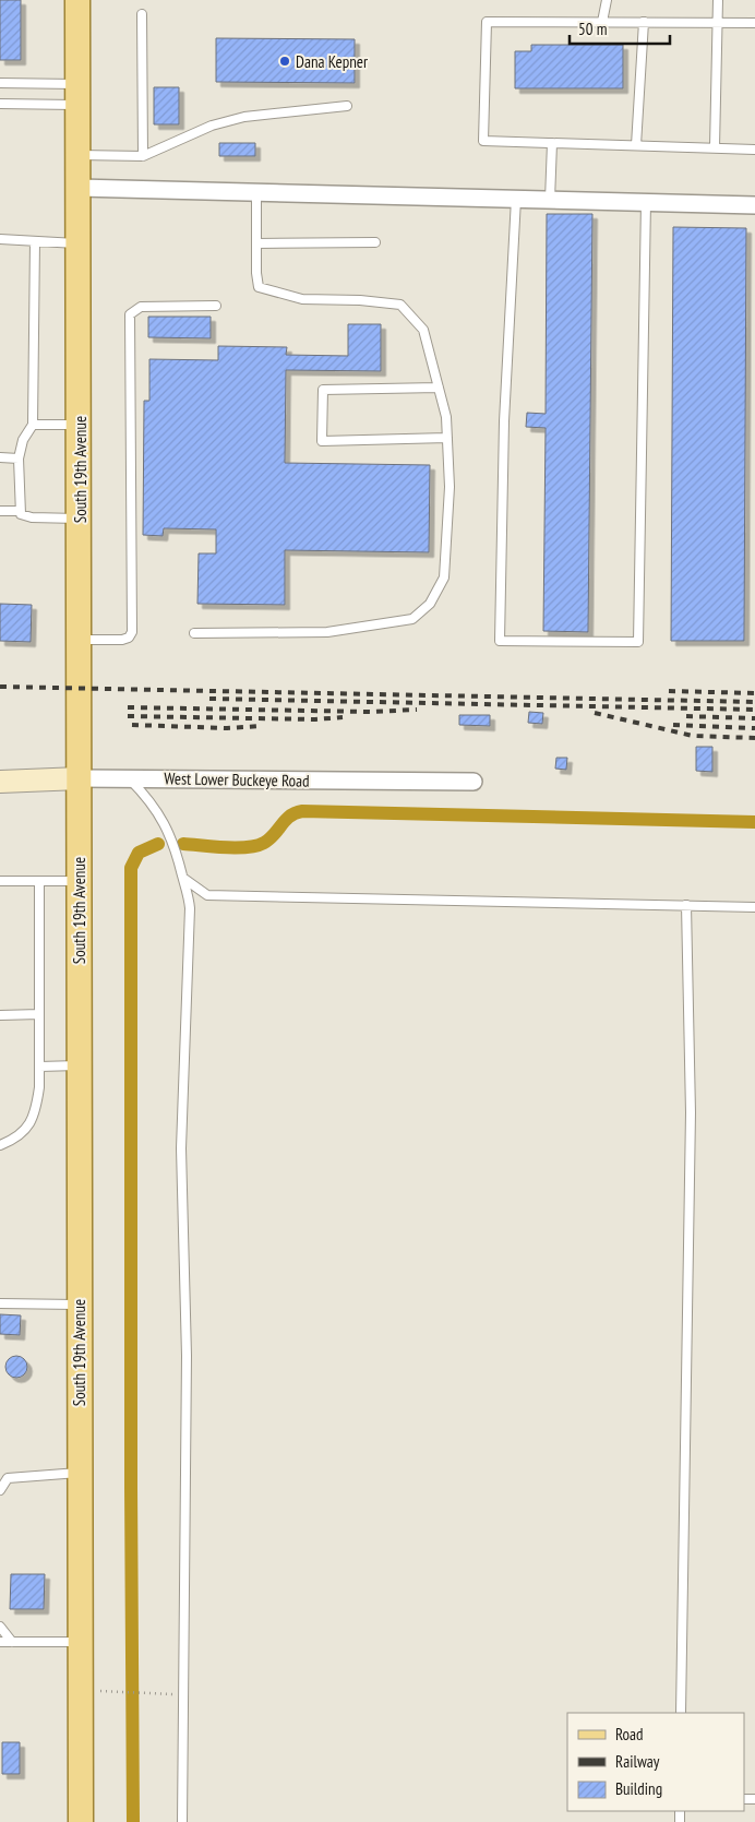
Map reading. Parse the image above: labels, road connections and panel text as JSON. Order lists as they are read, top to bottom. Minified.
{"streets":{"main road":["South 19th Avenue","West Lower Buckeye Road"]},"crossings":[["South 19th Avenue","West Lower Buckeye Road"]],"places":["Dana Kepner"],"legend":["Road","Railway","Building"],"scale_bar":"50 m"}
